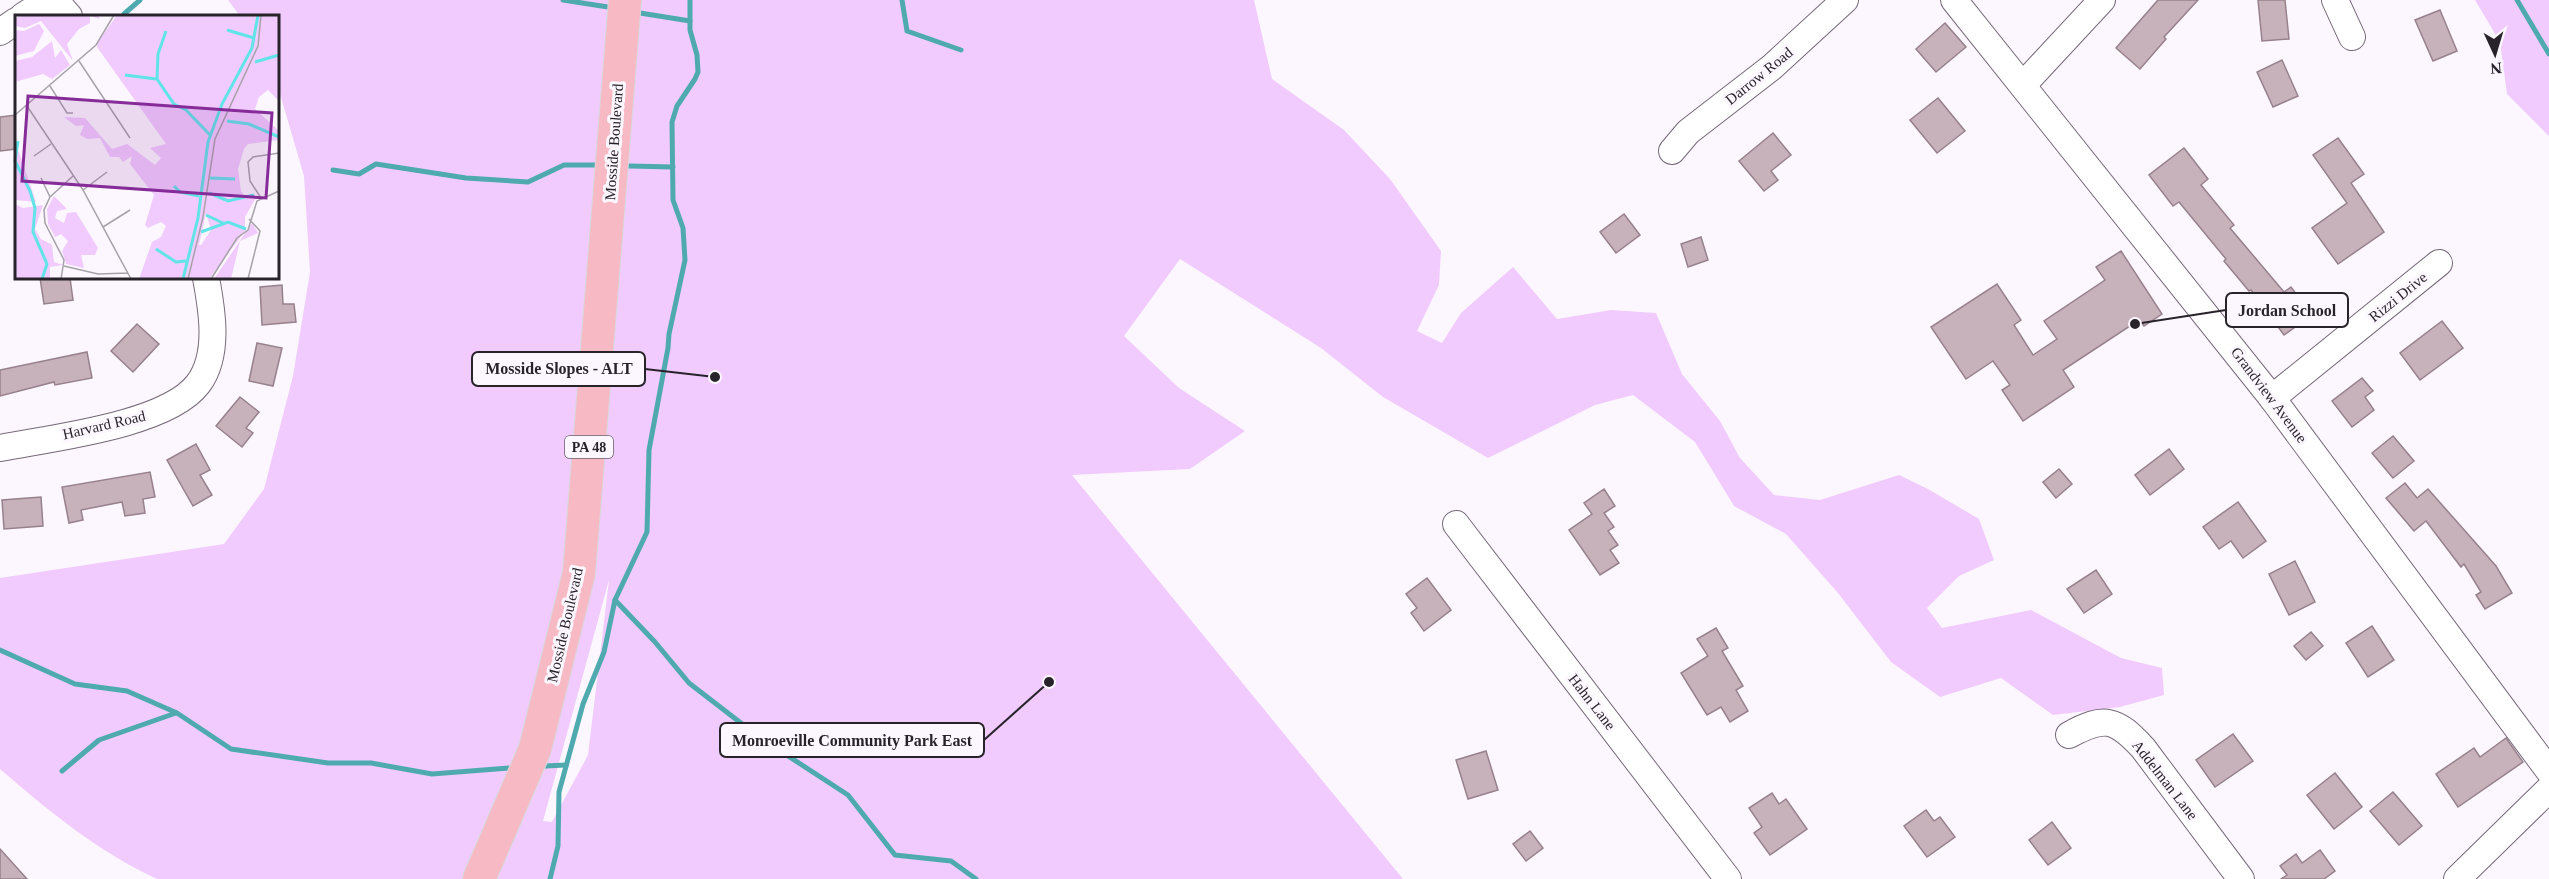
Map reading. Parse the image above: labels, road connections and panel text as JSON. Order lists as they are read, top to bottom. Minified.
{"streets":{"main road":["Mosside Boulevard","PA 48"],"street":["Darrow Road","Rizzi Drive","Grandview Avenue","Harvard Road","Hahn Lane","Addelman Lane"]},"crossings":[["Rizzi Drive","Grandview Avenue"]],"places":["Jordan School","Mosside Slopes - ALT","Monroeville Community Park East"],"north":"bottom"}
